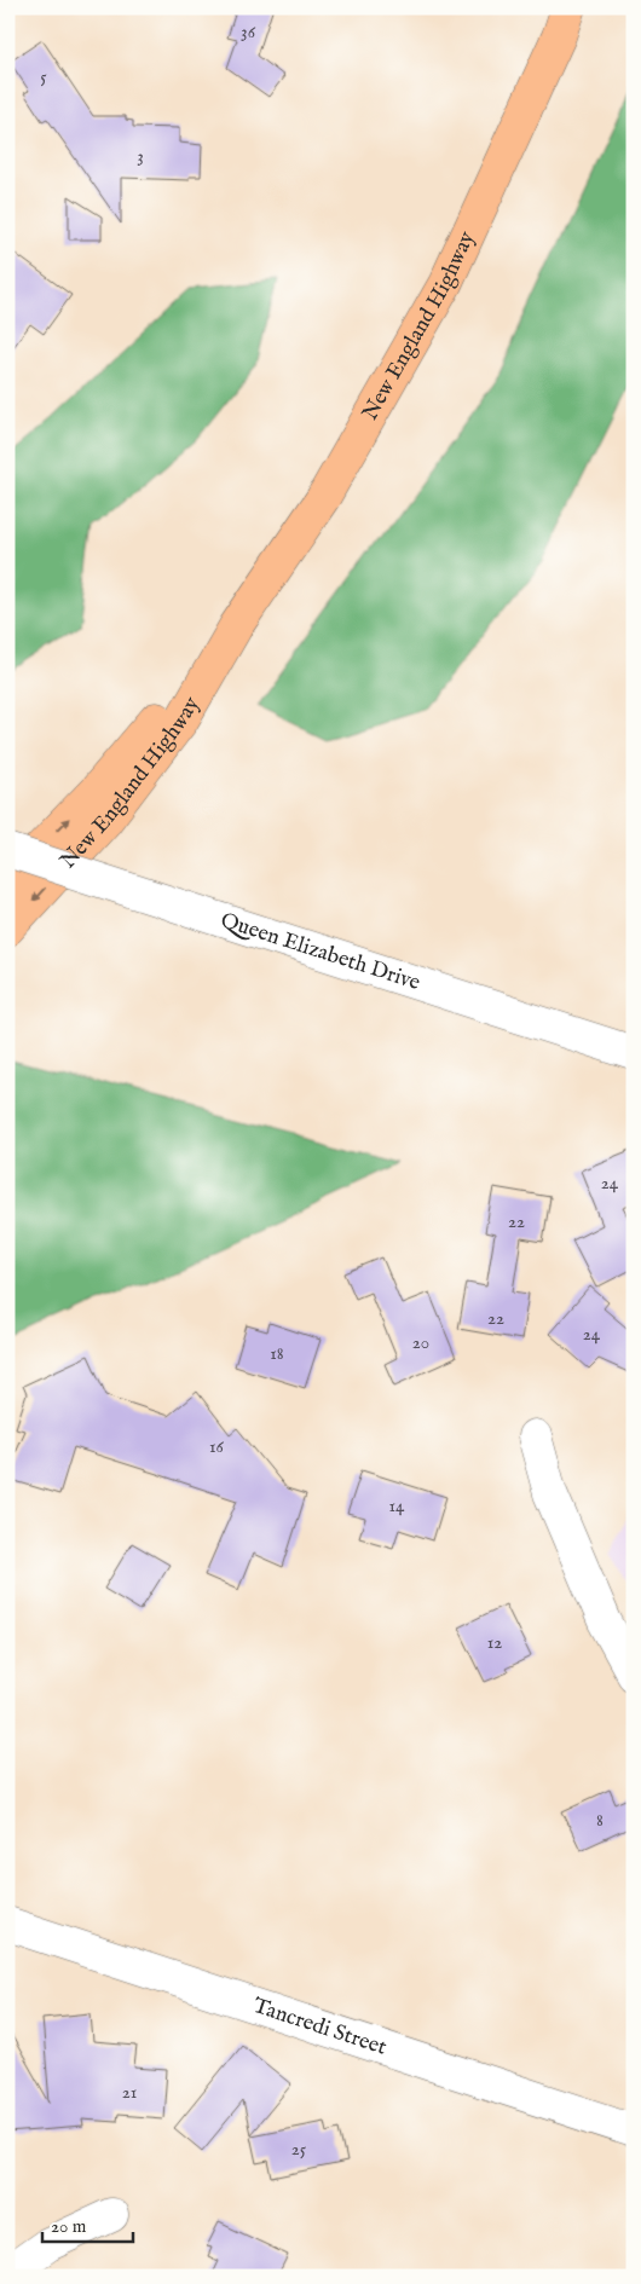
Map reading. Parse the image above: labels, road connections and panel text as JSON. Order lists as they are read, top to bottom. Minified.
{"streets":{"highway":["New England Highway"],"street":["Queen Elizabeth Drive","Tancredi Street"]},"house_numbers":["36","5","3","24","22","22","24","20","18","16","14","12","8","21","25"],"scale_bar":"20 m"}
